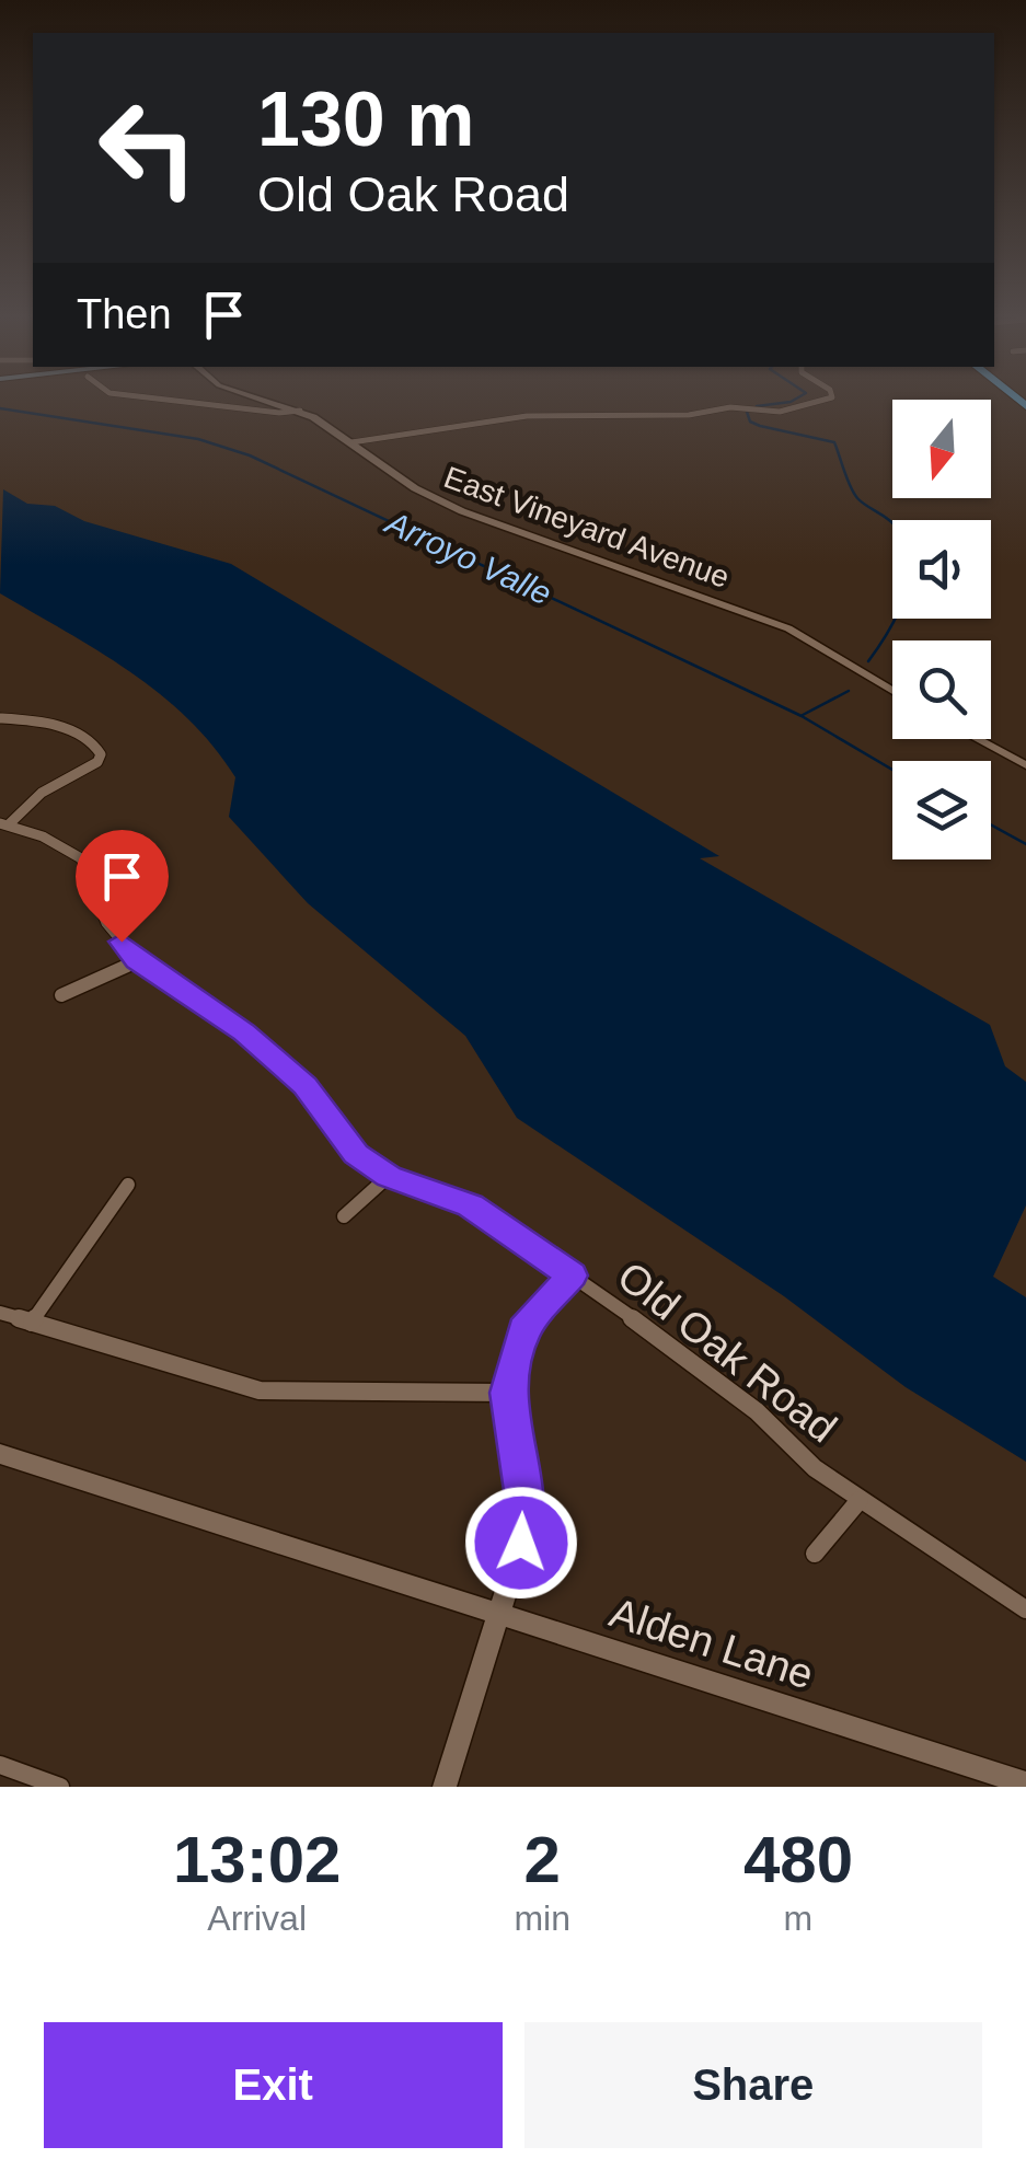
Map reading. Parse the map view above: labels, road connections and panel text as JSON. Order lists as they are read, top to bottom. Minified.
{"streets":{"street":["East Vineyard Avenue","Old Oak Road","Alden Lane"]},"water":["Arroyo Valle"],"north":"bottom","page":{"turn":["130 m","Old Oak Road"],"then":"Then","eta":["13:02","Arrival","2","min","480","m"],"buttons":["Exit","Share"]}}
